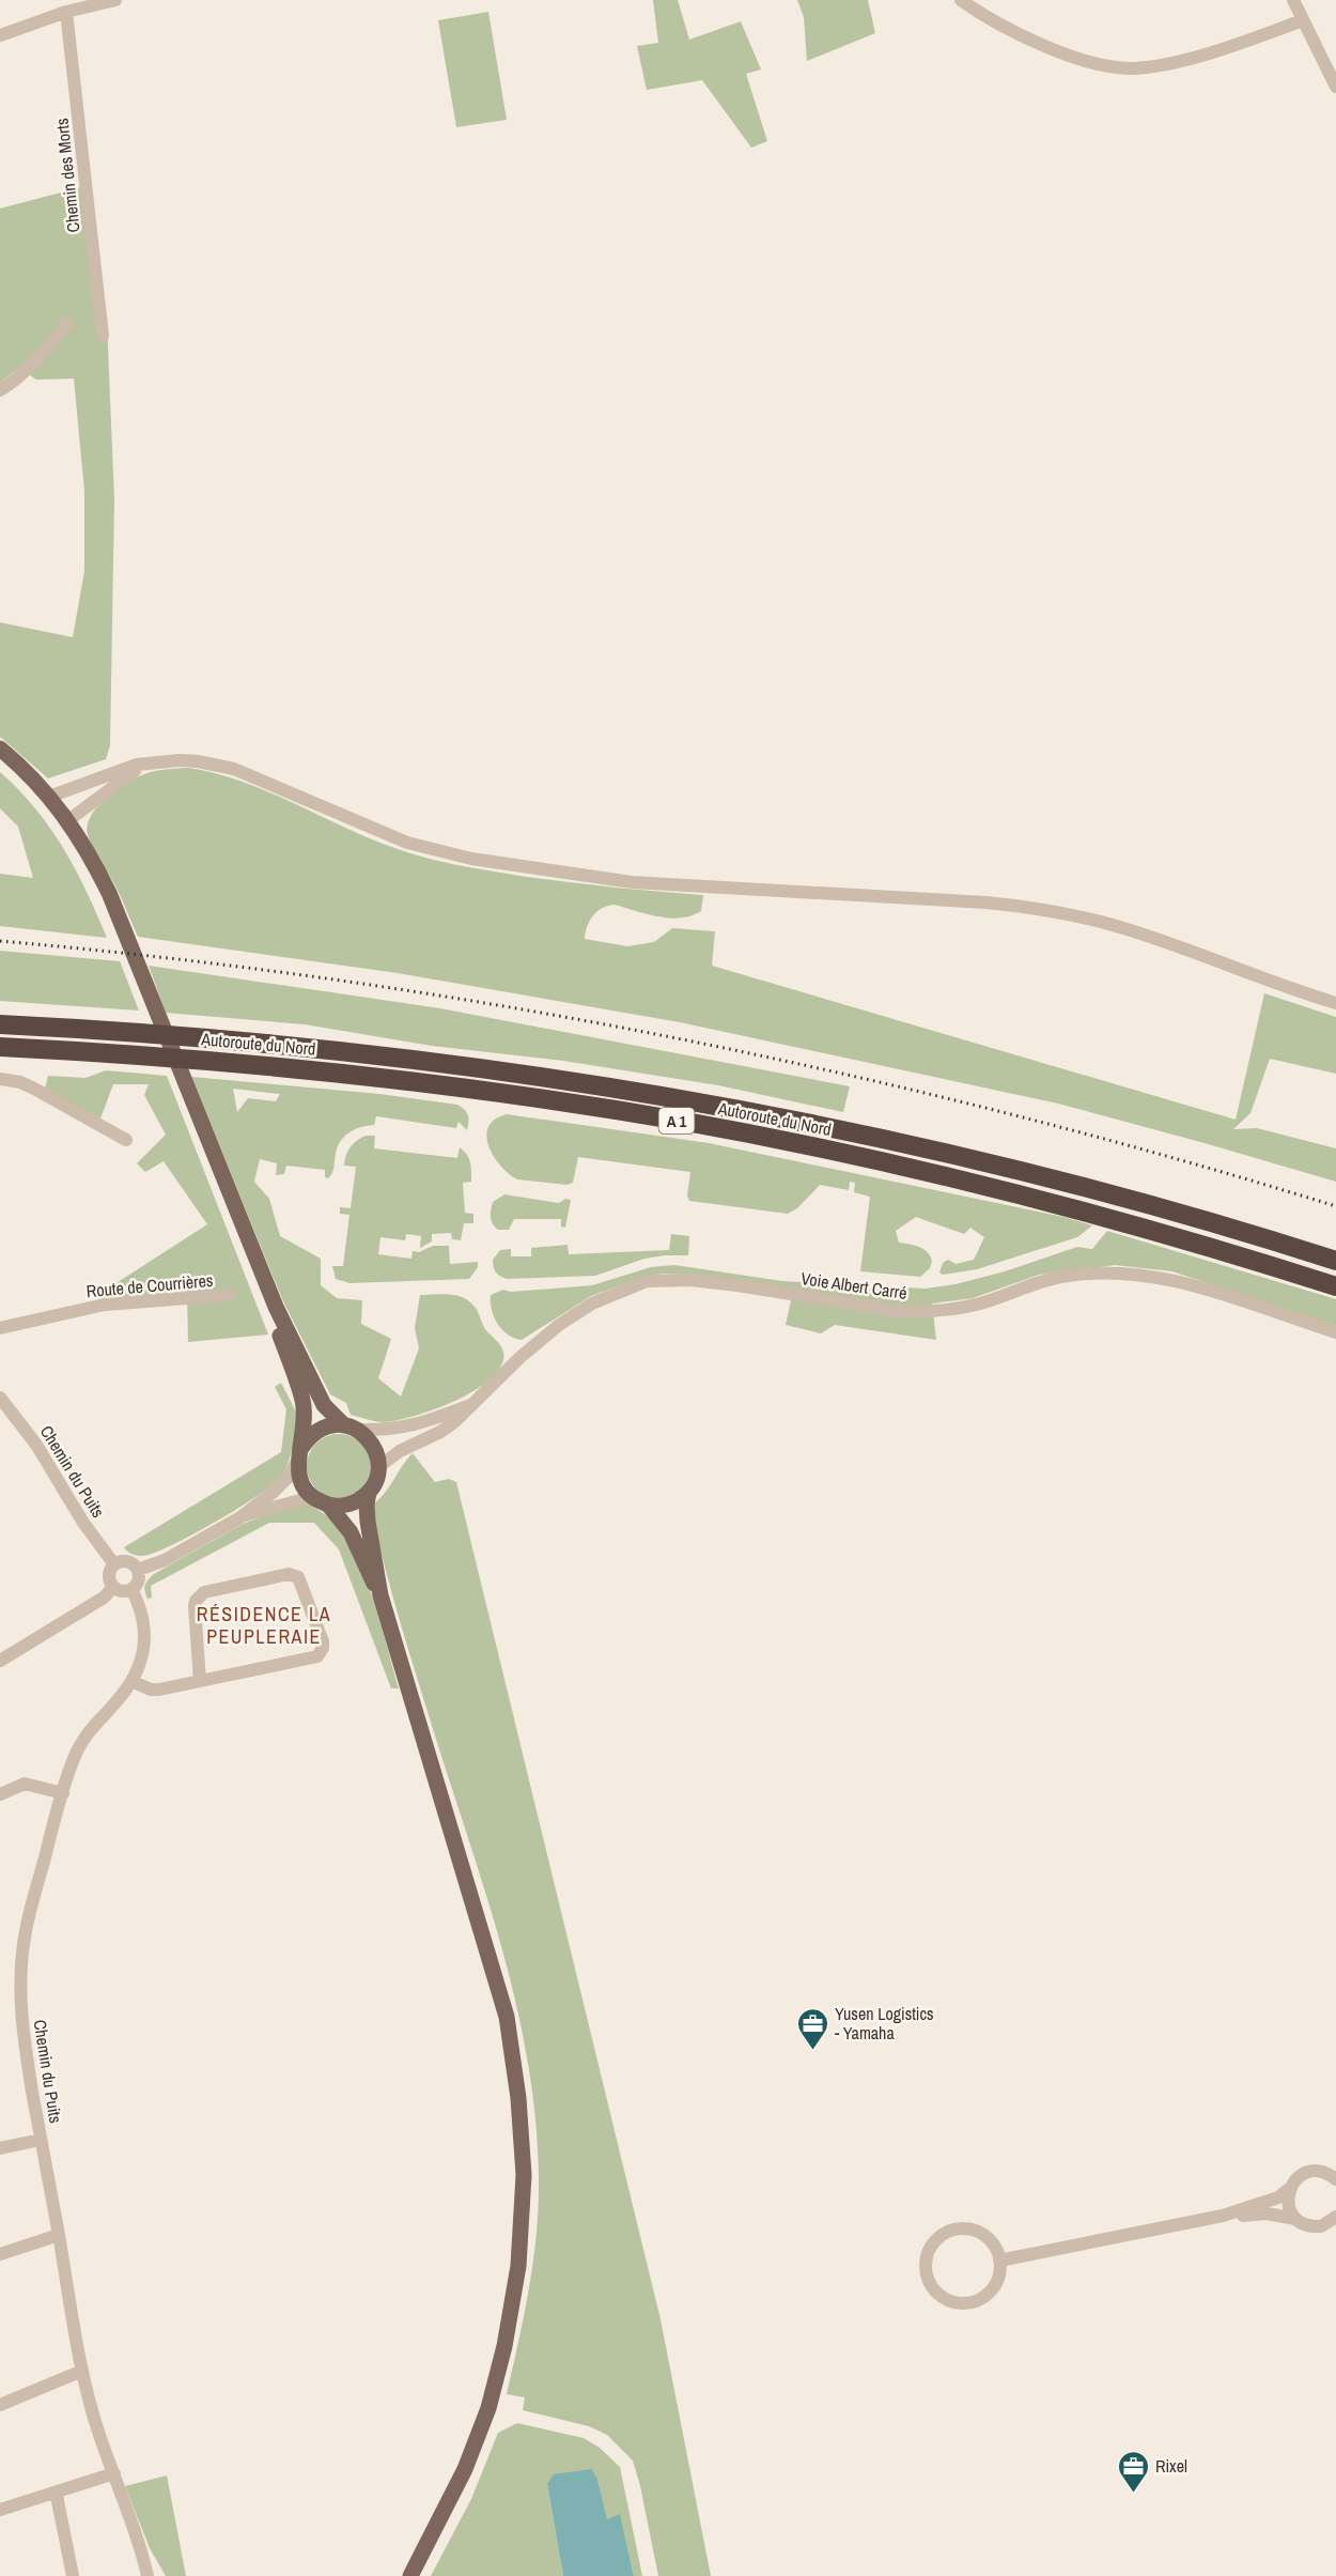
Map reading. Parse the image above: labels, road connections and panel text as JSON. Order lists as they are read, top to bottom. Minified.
{"streets":{"highway":["Autoroute du Nord","A 1"],"street":["Chemin des Morts","Route de Courrières","Voie Albert Carré","Chemin du Puits"]},"districts":["RÉSIDENCE LA PEUPLERAIE"],"places":{"office":["Yusen Logistics - Yamaha","Rixel"]}}
